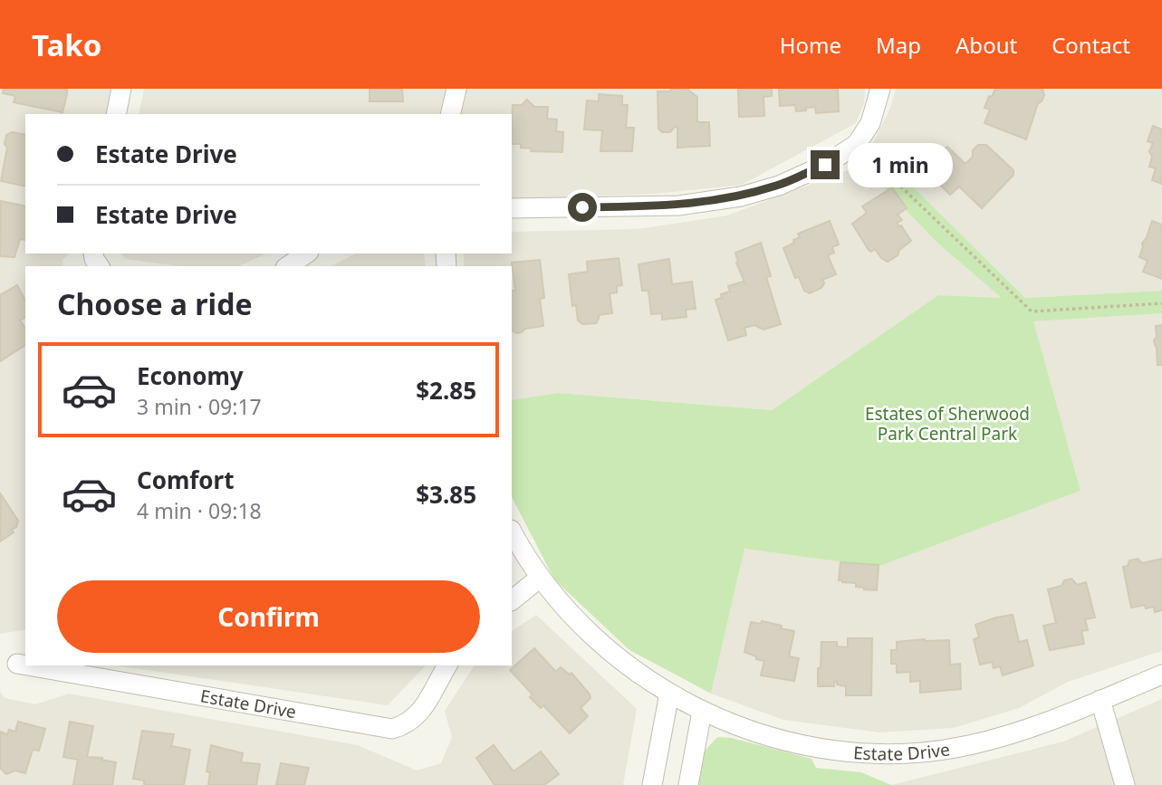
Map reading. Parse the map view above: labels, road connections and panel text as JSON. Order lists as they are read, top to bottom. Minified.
{"streets":{"street":["Estate Drive"]},"parks":["Estates of Sherwood Park Central Park"],"page":{"header":"Tako","nav":["Home","Map","About","Contact"],"banner":["Estate Drive","Estate Drive"],"bubble":"1 min","heading":"Choose a ride","list":[{"name":"Economy","note":"3 min · 09:17","value":"$2.85"},{"name":"Comfort","note":"4 min · 09:18","value":"$3.85"}],"buttons":"Confirm"}}
